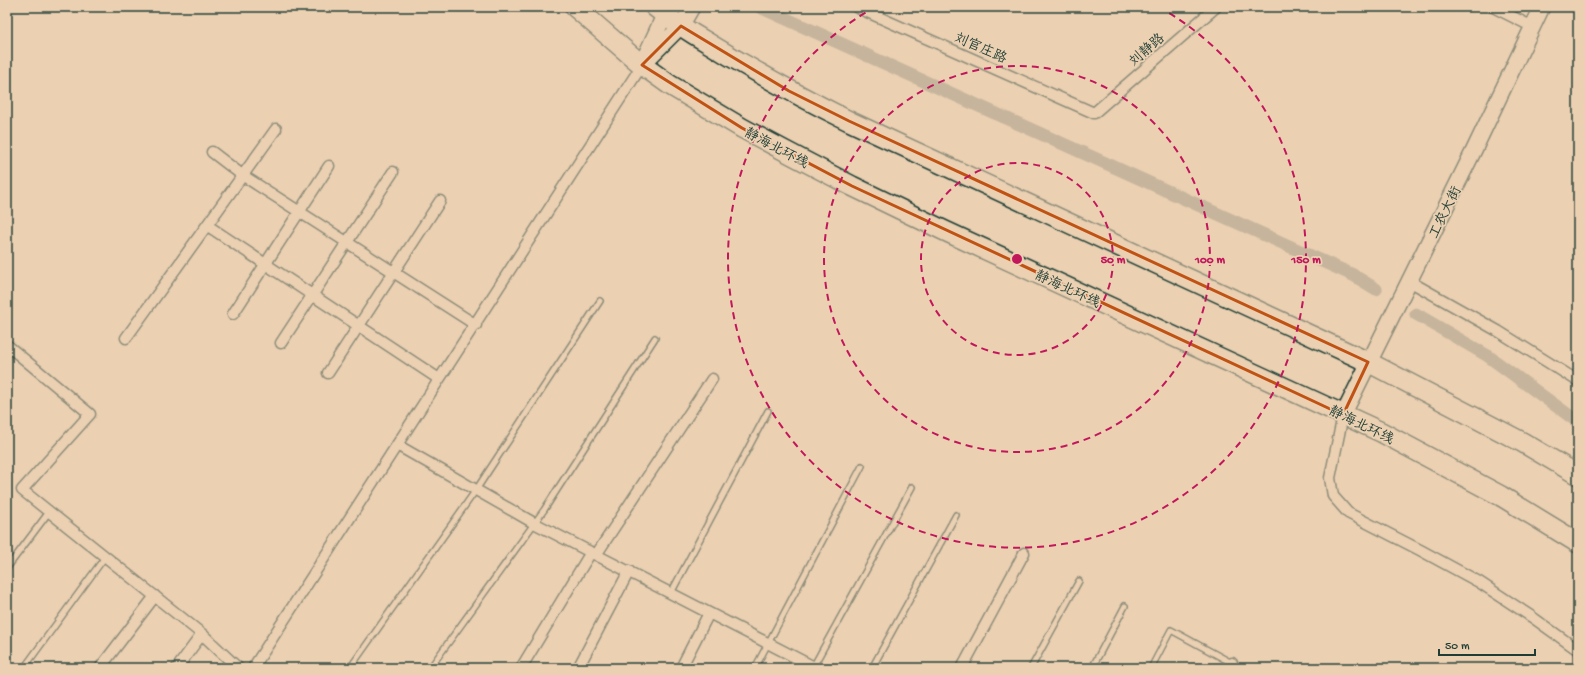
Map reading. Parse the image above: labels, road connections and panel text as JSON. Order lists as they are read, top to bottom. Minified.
{"streets":{"highway":["静海北环线"],"street":["刘官庄路","刘静路","工农大街"]},"crossings":[["刘官庄路","刘静路"],["静海北环线","工农大街"]],"scale_bar":"50 m","rings":["50 m","100 m","150 m"]}
